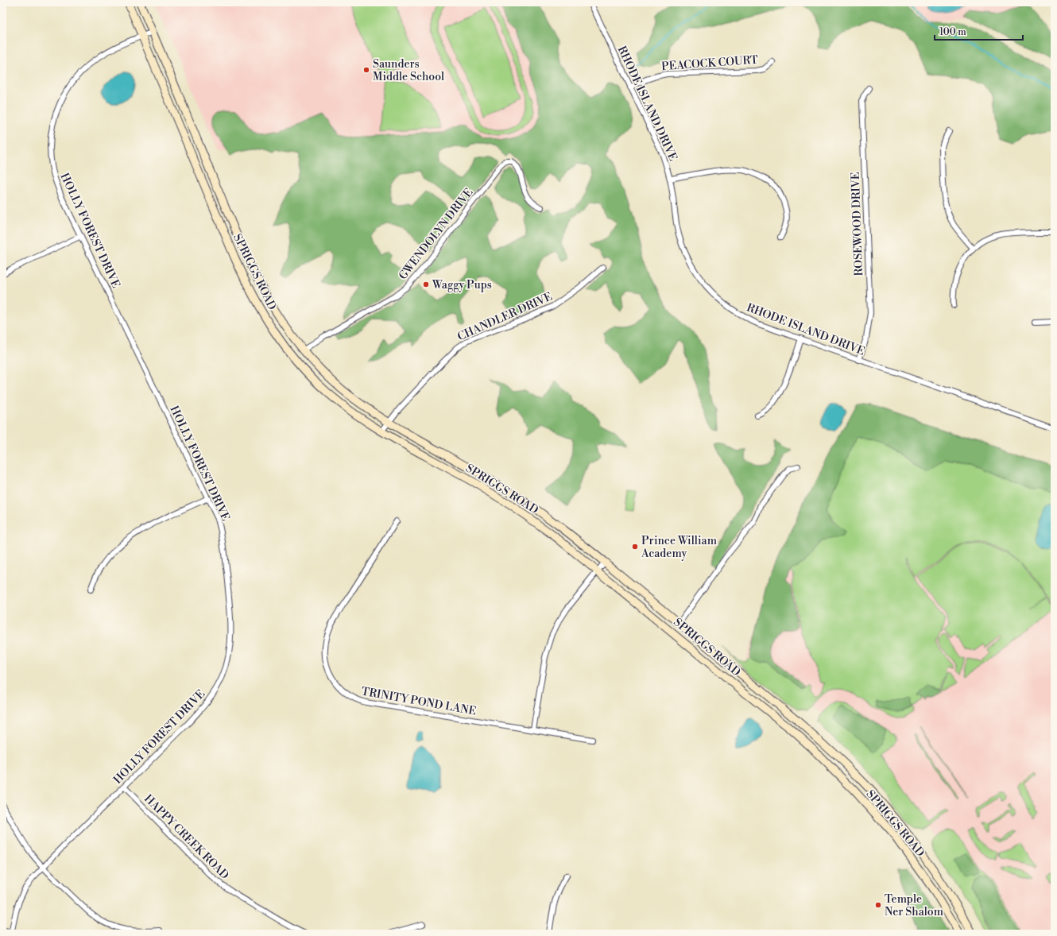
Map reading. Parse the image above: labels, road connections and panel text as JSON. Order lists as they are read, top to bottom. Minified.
{"streets":{"main road":["SPRIGGS ROAD"],"street":["PEACOCK COURT","RHODE ISLAND DRIVE","ROSEWOOD DRIVE","HOLLY FOREST DRIVE","GWENDOLYN DRIVE","CHANDLER DRIVE","TRINITY POND LANE","HAPPY CREEK ROAD"]},"crossings":[["PEACOCK COURT","RHODE ISLAND DRIVE"],["RHODE ISLAND DRIVE","ROSEWOOD DRIVE"],["HOLLY FOREST DRIVE","SPRIGGS ROAD"],["HOLLY FOREST DRIVE","HAPPY CREEK ROAD"],["GWENDOLYN DRIVE","SPRIGGS ROAD"],["SPRIGGS ROAD","CHANDLER DRIVE"]],"places":["Saunders Middle School","Waggy Pups","Prince William Academy","Temple Ner Shalom"],"scale_bar":"100 m"}
